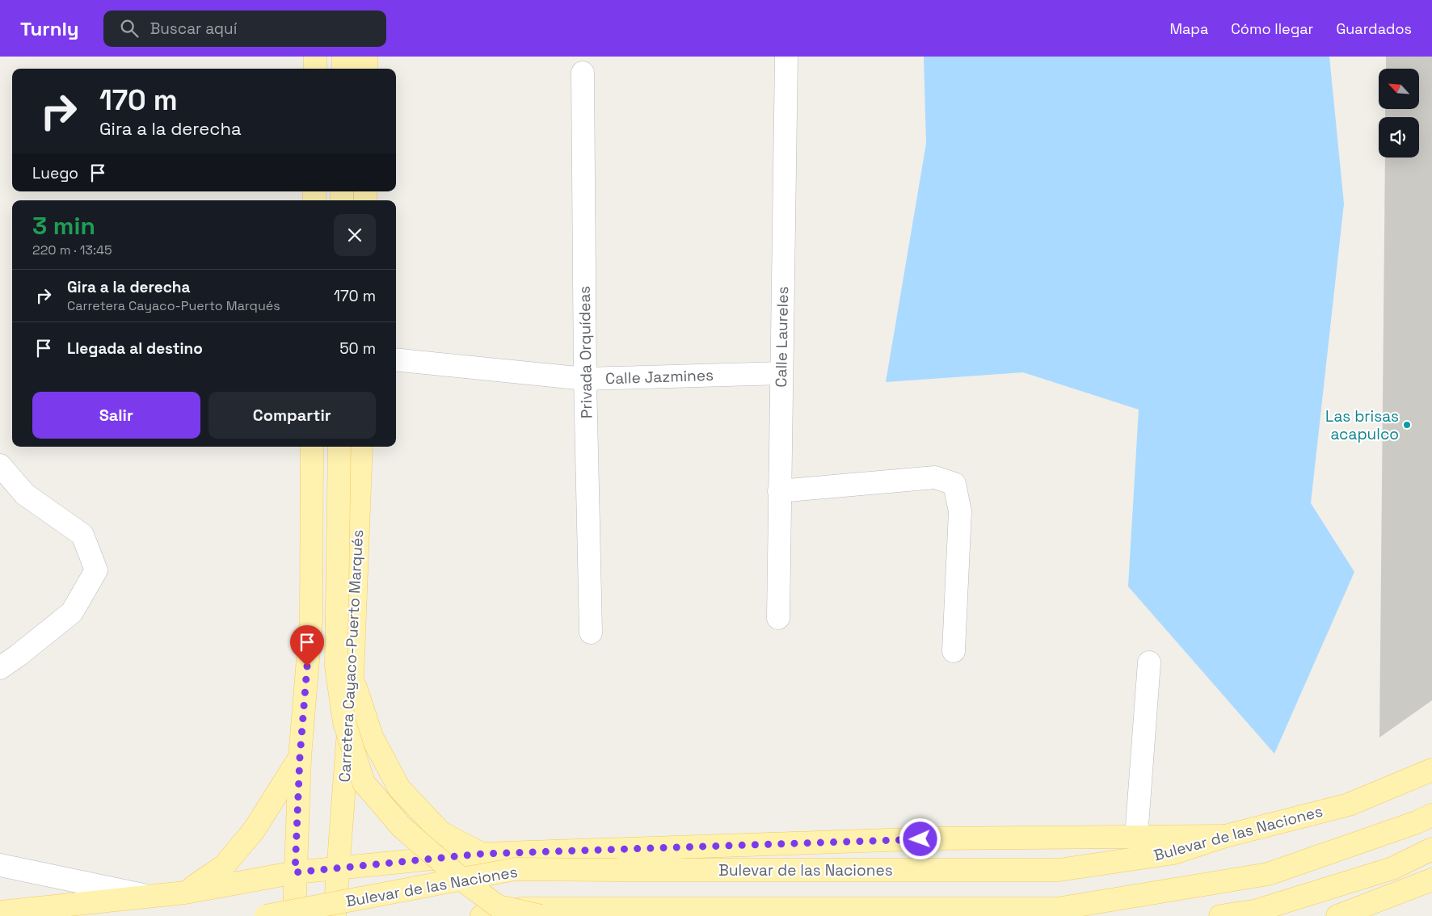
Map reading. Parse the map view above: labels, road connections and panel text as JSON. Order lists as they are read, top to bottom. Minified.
{"streets":{"main road":["Carretera Cayaco-Puerto Marqués","Bulevar de las Naciones"],"street":["Calle Laureles","Privada Orquídeas","Calle Jazmines"]},"crossings":[["Calle Laureles","Calle Jazmines"],["Privada Orquídeas","Calle Jazmines"]],"places":["Las brisas acapulco"],"north":"top left","page":{"header":"Turnly","search":"Buscar aquí","nav":["Mapa","Cómo llegar","Guardados"],"turn":["170 m","Gira a la derecha"],"then":"Luego","heading":["3 min","220 m · 13:45"],"list":[{"name":"Gira a la derecha","note":"Carretera Cayaco-Puerto Marqués","value":"170 m"},{"name":"Llegada al destino","value":"50 m"}],"buttons":["Salir","Compartir"]}}
